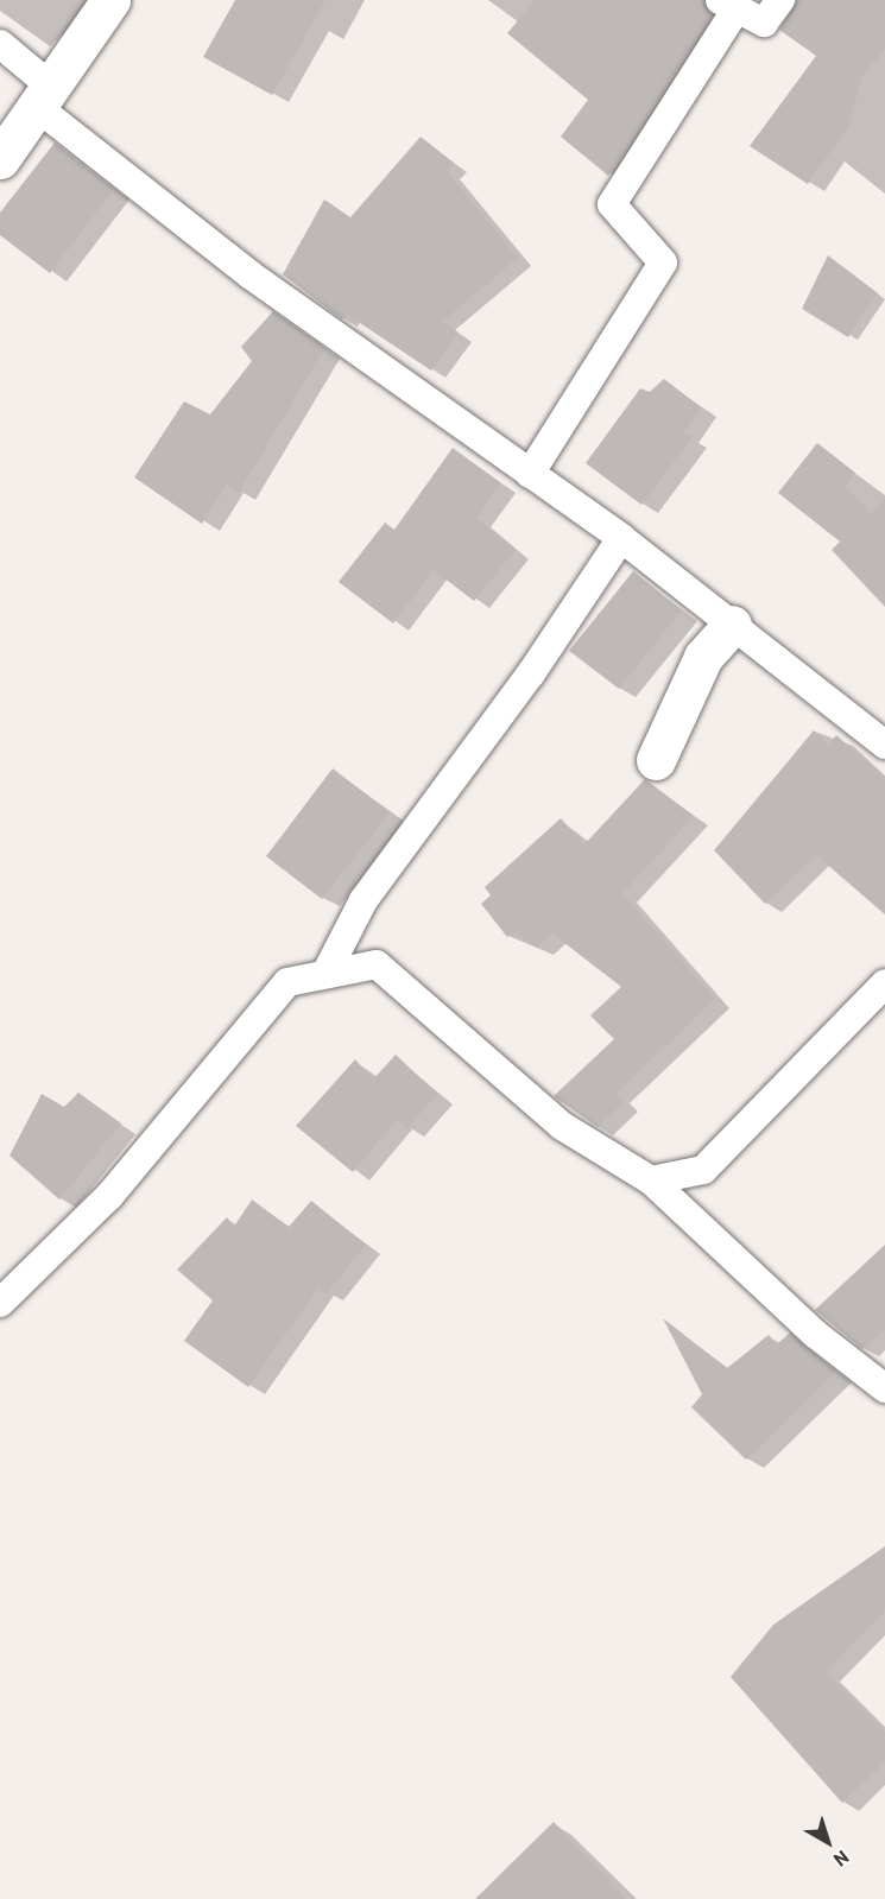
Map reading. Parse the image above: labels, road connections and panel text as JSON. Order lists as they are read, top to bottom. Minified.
{"north":"bottom right"}
